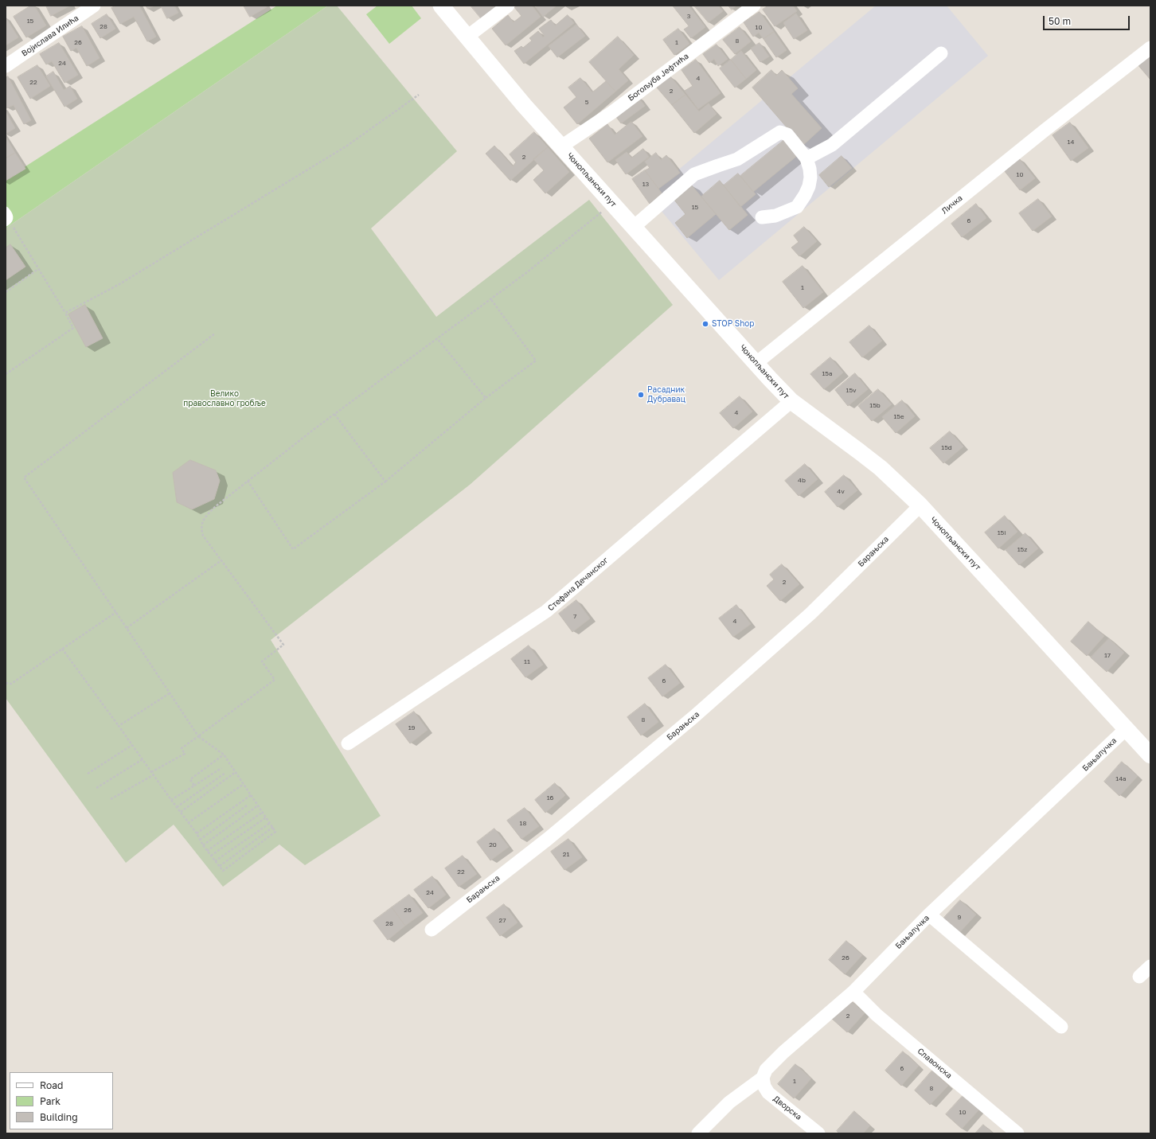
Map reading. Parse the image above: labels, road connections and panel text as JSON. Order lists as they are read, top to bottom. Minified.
{"streets":{"street":["Војислава Илића","Богољуба Јефтића","Чонопљански пут","Личка","Барањска","Стефана Дечанског","Бањалучка","Славонска","Дворска"]},"crossings":[["Богољуба Јефтића","Чонопљански пут"],["Чонопљански пут","Личка"],["Чонопљански пут","Барањска"],["Чонопљански пут","Стефана Дечанског"],["Чонопљански пут","Бањалучка"],["Бањалучка","Славонска"],["Бањалучка","Дворска"]],"parks":["Велико православно гробље"],"places":["STOP Shop","Расадник Дубравац"],"house_numbers":["3","15","28","10","8","26","1","24","4","22","2","5","14","2","10","13","15","6","1","15a","15v","15b","4","15e","15d","4b","4v","15i","15z","2","7","4","17","11","6","8","19","14a","16","18","20","21","22","24","26","9","27","28","26","2","6","1","8","10"],"legend":["Road","Park","Building"],"scale_bar":"50 m"}
